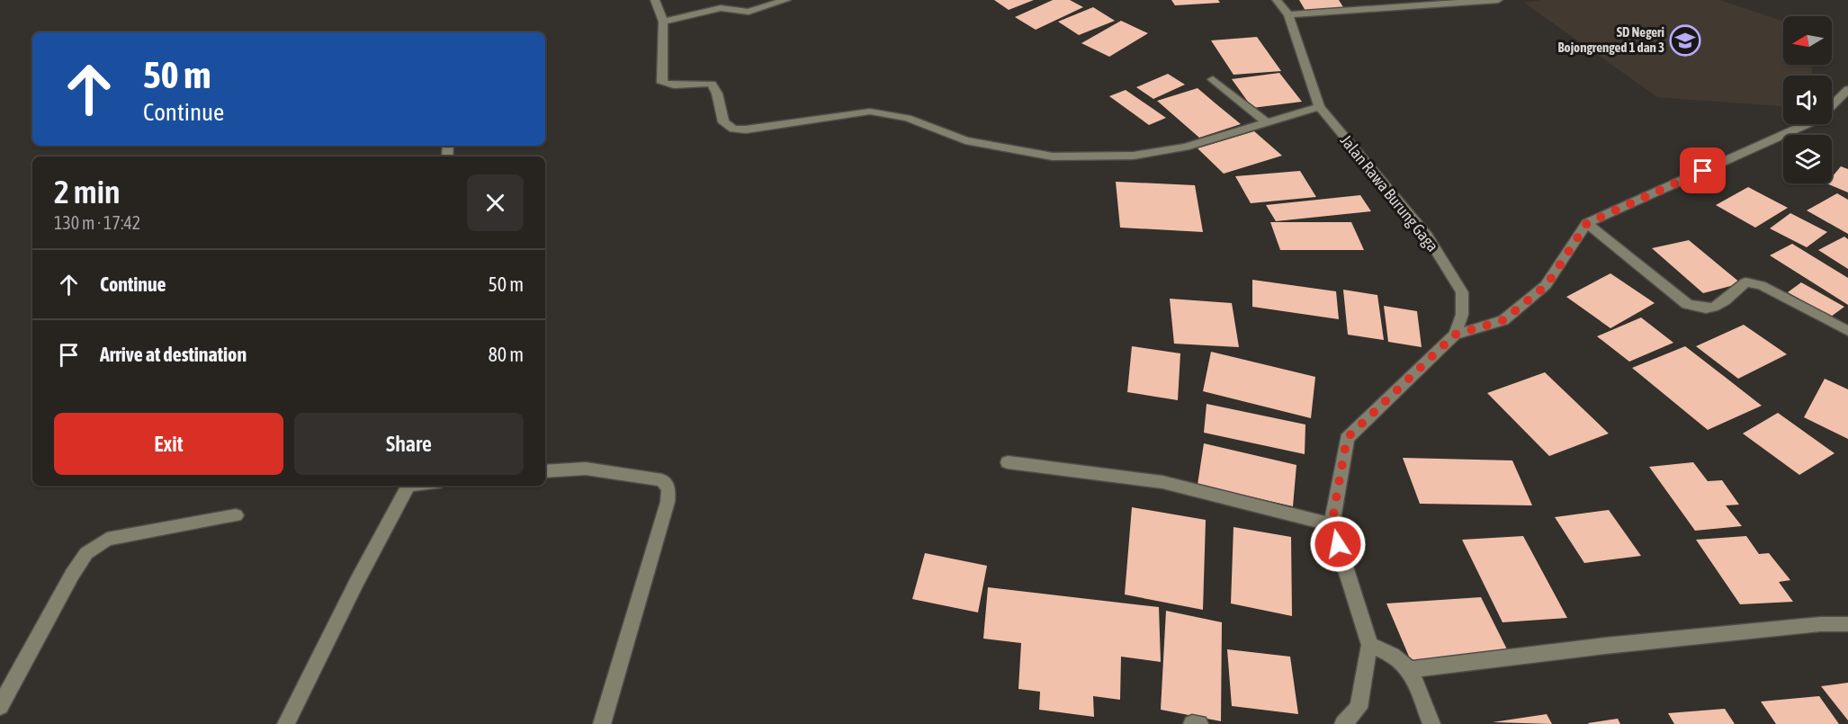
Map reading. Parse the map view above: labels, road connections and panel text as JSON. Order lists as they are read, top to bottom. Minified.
{"streets":{"street":["Jalan Rawa Burung Gaga"]},"places":{"school or university":["SD Negeri Bojongrenged 1 dan 3"]},"north":"left","page":{"turn":["50 m","Continue"],"heading":["2 min","130 m · 17:42"],"list":[{"name":"Continue","value":"50 m"},{"name":"Arrive at destination","value":"80 m"}],"buttons":["Exit","Share"]}}
